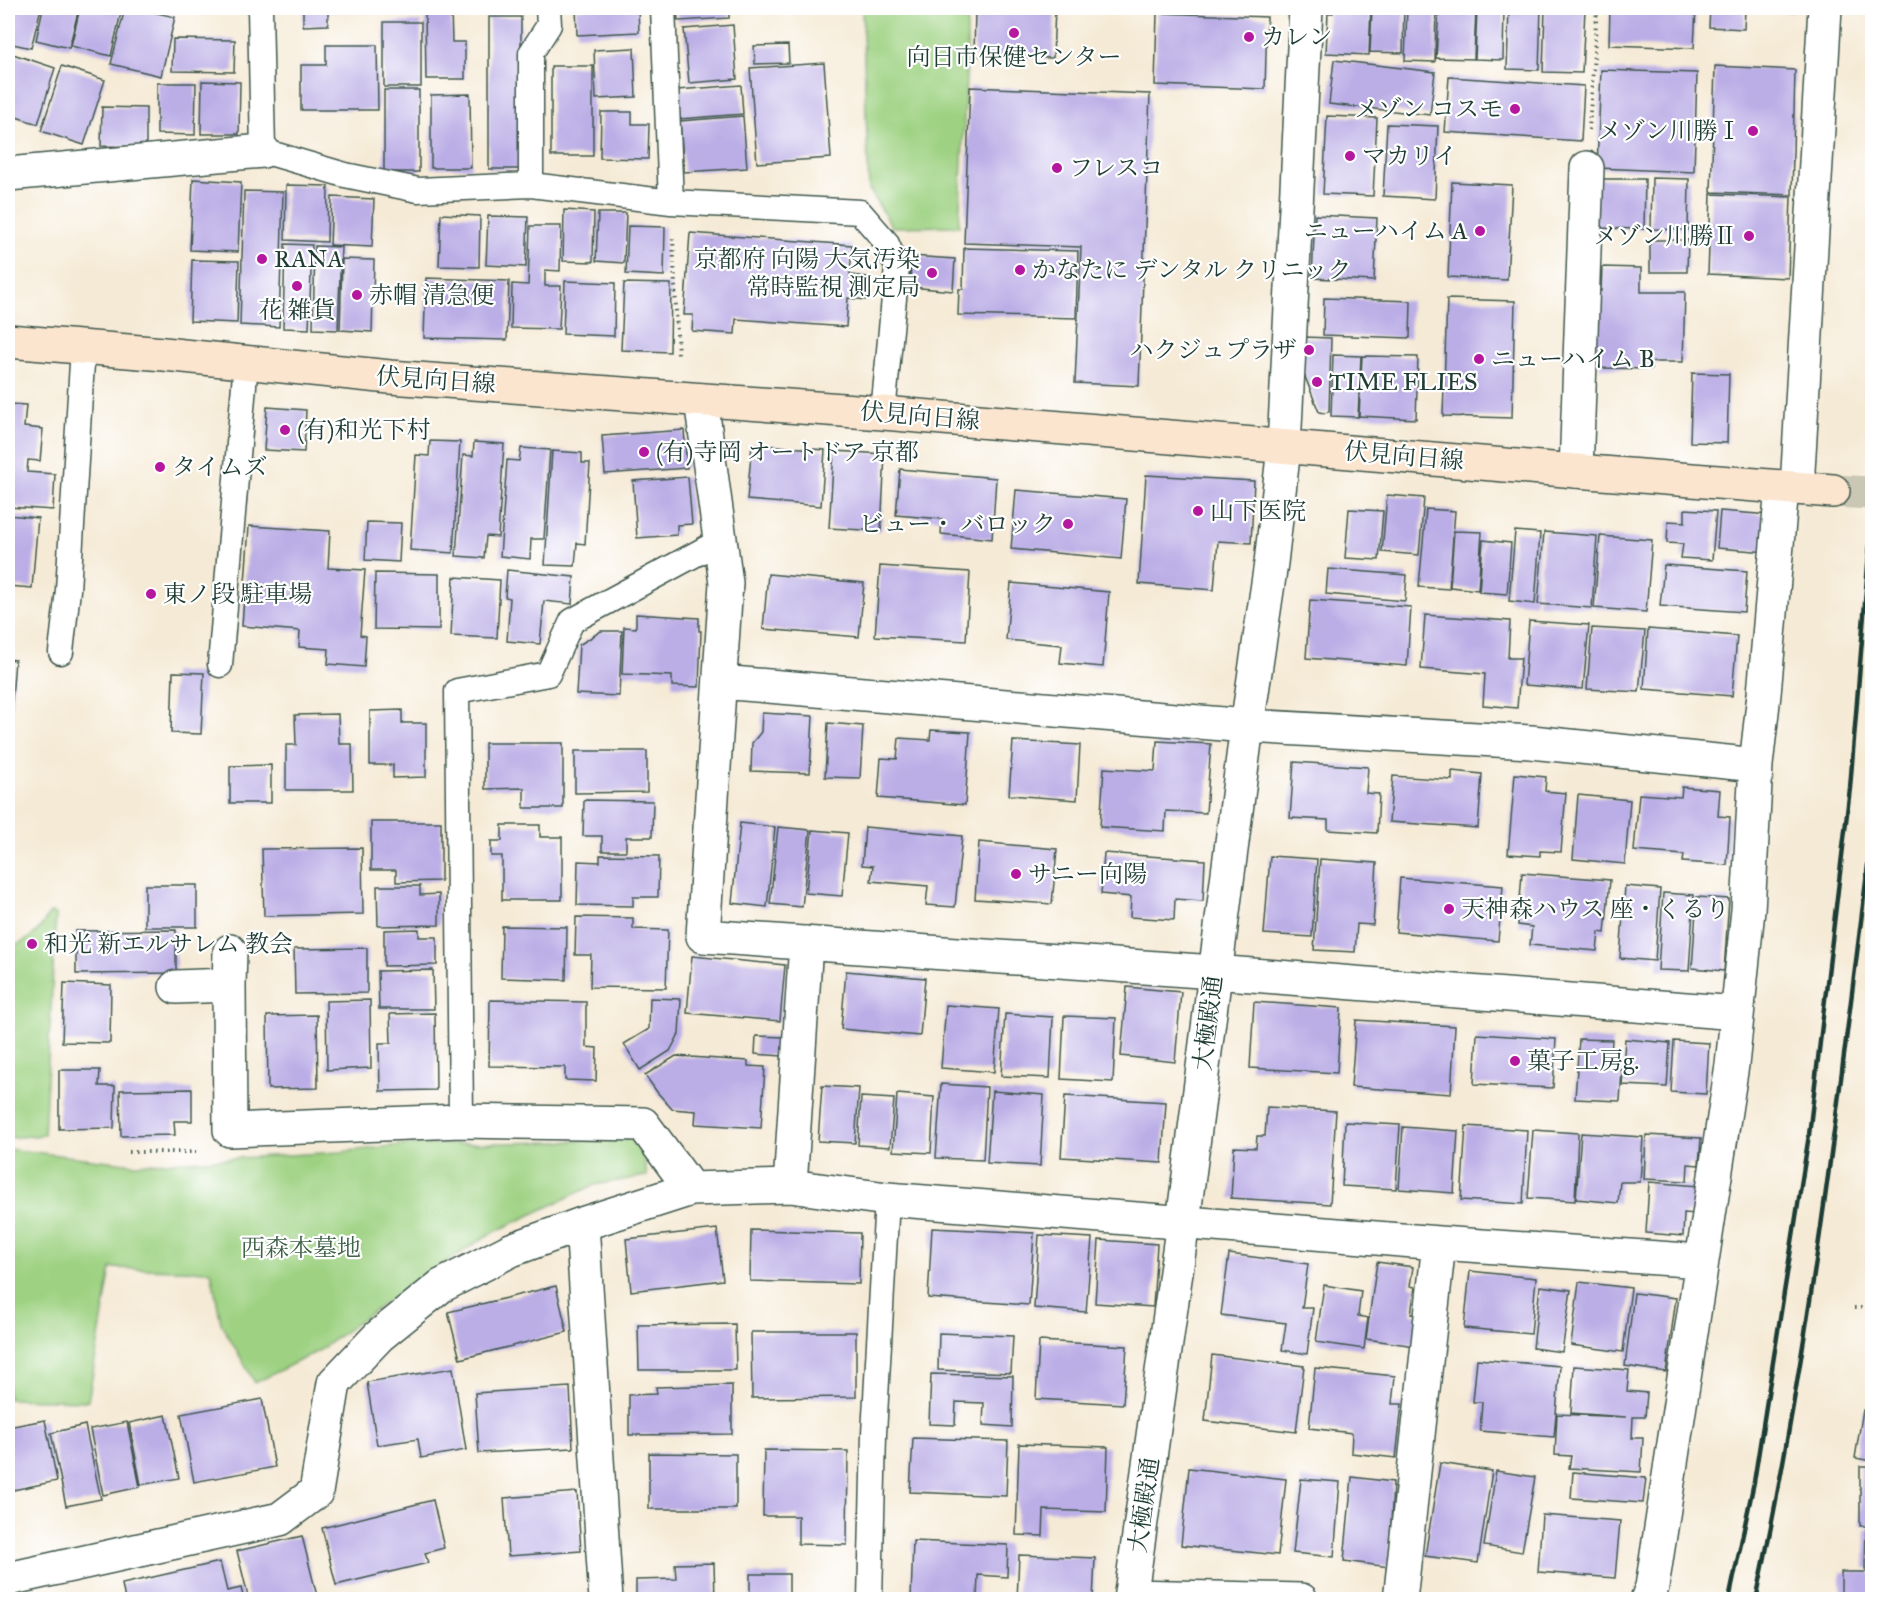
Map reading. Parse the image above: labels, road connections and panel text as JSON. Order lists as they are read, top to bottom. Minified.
{"streets":{"main road":["伏見向日線"],"street":["大極殿通"]},"crossings":[["伏見向日線","大極殿通"]],"parks":["西森本墓地"],"places":["向日市保健センター","カレン","メゾン コスモ","メゾン川勝Ⅰ","マカリイ","フレスコ","ニューハイム A","メゾン川勝Ⅱ","RANA","かなたに デンタル クリニック","京都府 向陽 大気汚染 常時監視 測定局","花 雑貨","赤帽 清急便","ハクジュプラザ","ニューハイム B","TIME FLIES","(有)和光下村","(有)寺岡 オートドア 京都","タイムズ","山下医院","ビュー・ バロック","東ノ段 駐車場","サニー向陽","天神森ハウス 座・くるり","和光 新エルサレム 教会","菓子工房g."]}
